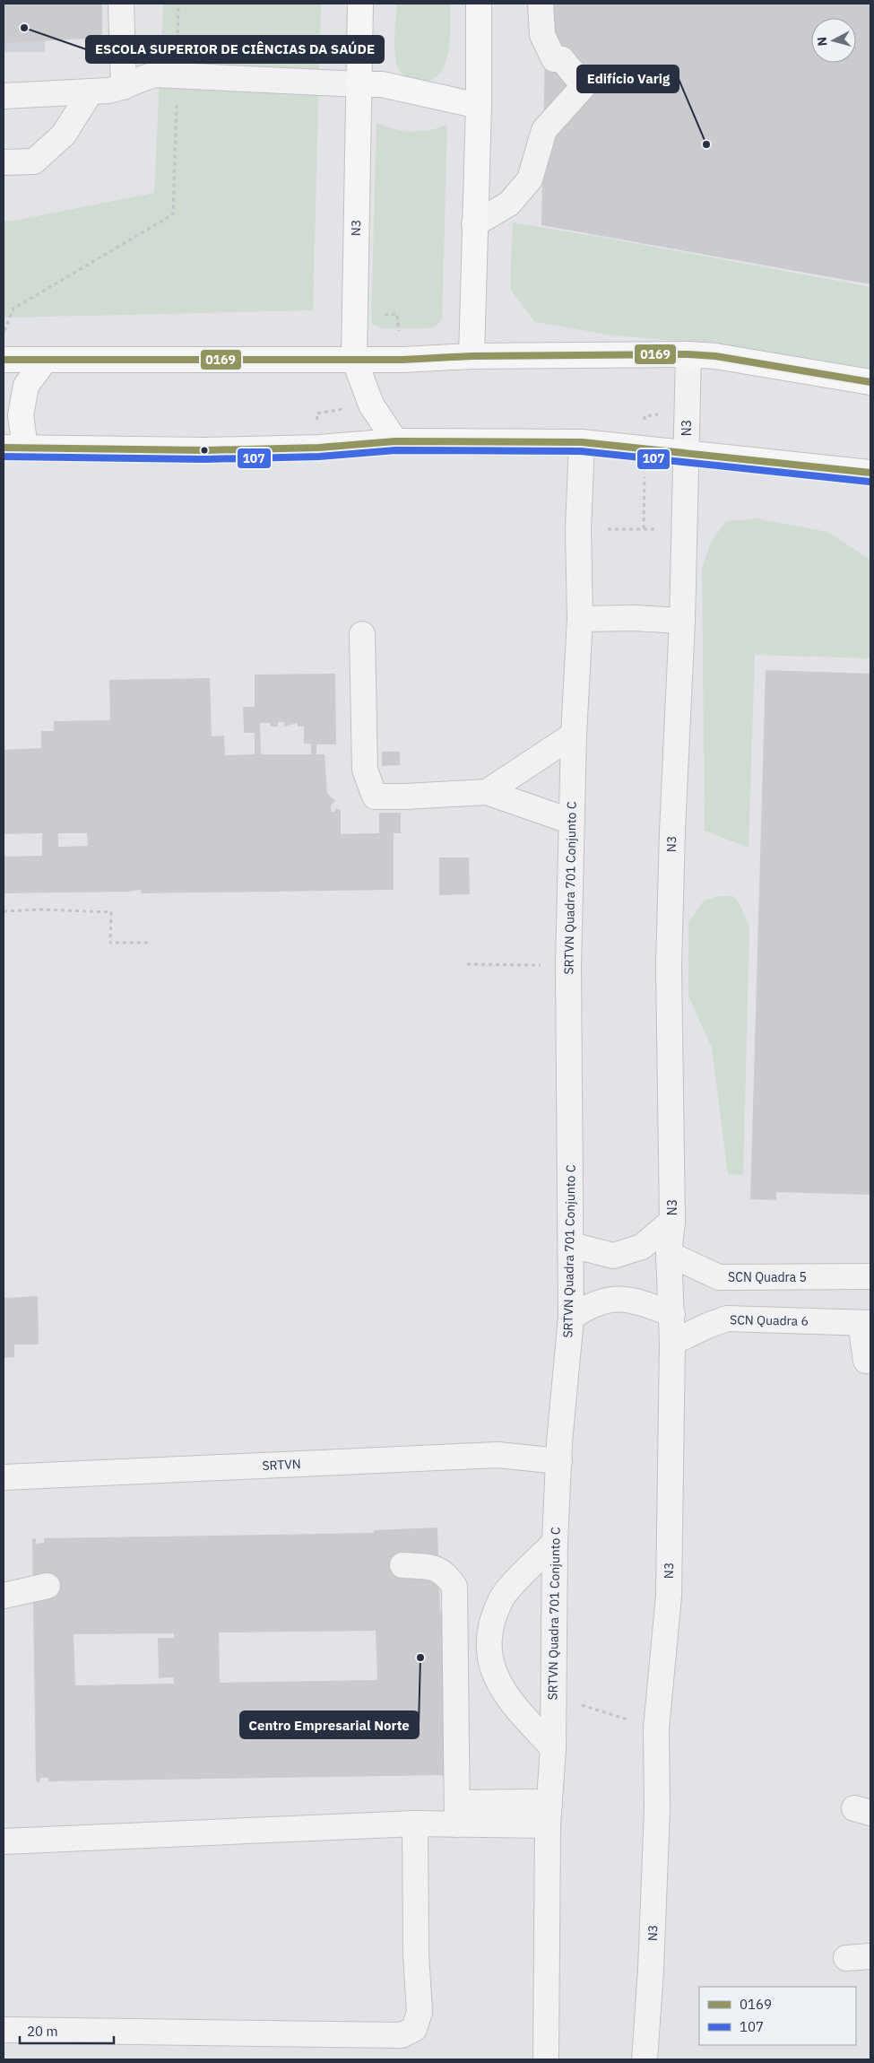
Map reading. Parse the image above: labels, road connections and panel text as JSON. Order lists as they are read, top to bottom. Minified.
{"streets":{"main road":["N3"],"street":["SRTVN Quadra 701 Conjunto C","SCN Quadra 5","SCN Quadra 6","SRTVN"]},"crossings":[["N3","SCN Quadra 5"],["N3","SCN Quadra 6"],["SRTVN Quadra 701 Conjunto C","SRTVN"]],"places":["ESCOLA SUPERIOR DE CIÊNCIAS DA SAÚDE","Edifício Varig","Centro Empresarial Norte"],"lines":["transit line 0169","transit line 107"],"legend":["0169","107"],"scale_bar":"20 m","north":"left"}
